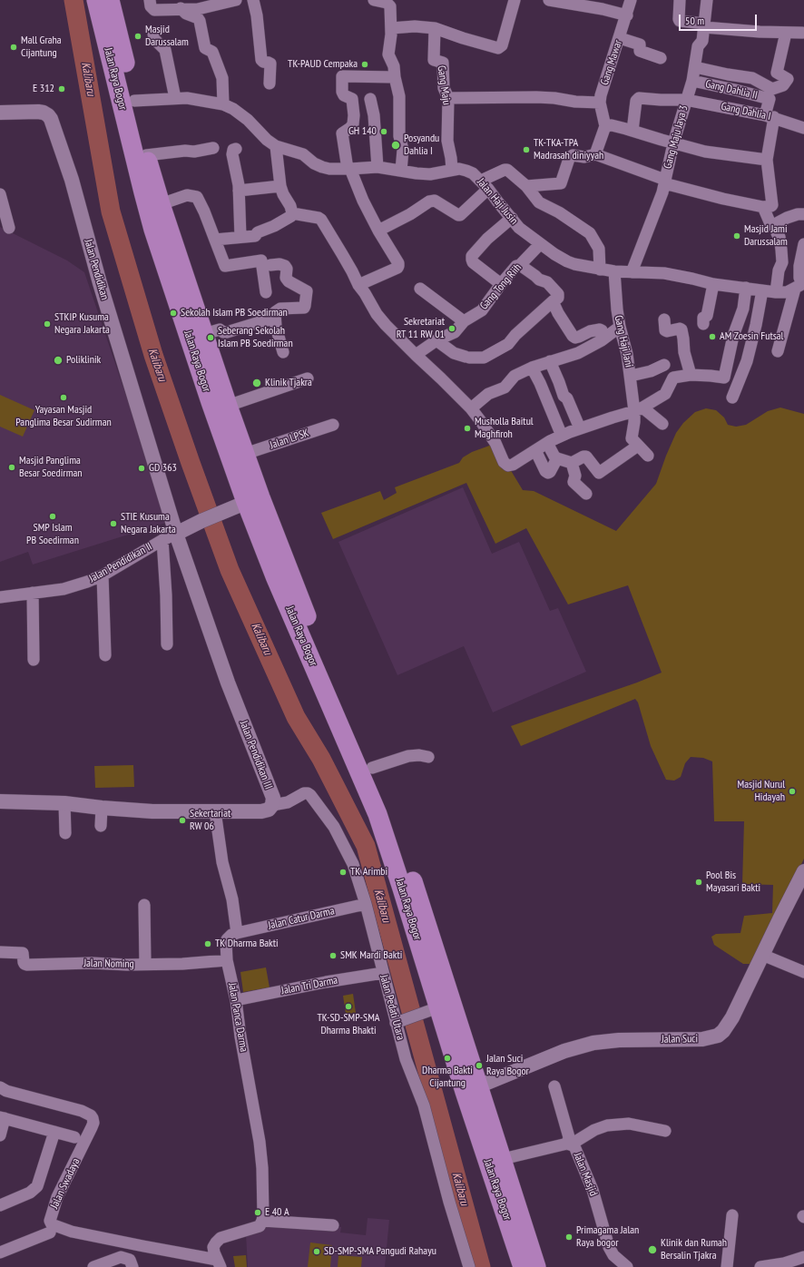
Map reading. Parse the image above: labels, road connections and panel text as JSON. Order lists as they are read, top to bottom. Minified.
{"streets":{"highway":["Jalan Raya Bogor"],"street":["Gang Mawar","Gang Maju","Gang Dahlia II","Gang Dahlia I","Gang Maju Jaya 3","Jalan Haji Jusin","Jalan Pendidikan","Gang Tong Riih","Gang Haji Jani","Jalan LPSK","Jalan Pendidikan II","Jalan Pendidikan III","Jalan Catur Darma","Jalan Noming","Jalan Tri Darma","Jalan Pedati Utara","Jalan Panca Darma","Jalan Suci","Jalan Masjid","Jalan Swadaya"]},"crossings":[["Jalan Raya Bogor","Jalan Haji Jusin"],["Jalan Raya Bogor","Jalan LPSK"],["Jalan Raya Bogor","Jalan Suci"],["Jalan Raya Bogor","Jalan Masjid"],["Gang Maju","Jalan Haji Jusin"],["Gang Dahlia II","Gang Dahlia I"],["Gang Dahlia II","Gang Maju Jaya 3"],["Gang Dahlia I","Gang Maju Jaya 3"],["Gang Maju Jaya 3","Jalan Haji Jusin"],["Jalan Haji Jusin","Gang Tong Riih"],["Jalan Haji Jusin","Gang Haji Jani"],["Jalan Pendidikan","Jalan Pendidikan II"],["Jalan Pendidikan","Jalan Pendidikan III"],["Jalan Pendidikan II","Jalan Pendidikan III"],["Jalan Pendidikan III","Jalan Pedati Utara"],["Jalan Catur Darma","Jalan Pedati Utara"],["Jalan Catur Darma","Jalan Panca Darma"],["Jalan Noming","Jalan Panca Darma"],["Jalan Tri Darma","Jalan Pedati Utara"],["Jalan Tri Darma","Jalan Panca Darma"]],"water":["Kalibaru"],"places":["Masjid Darussalam","Mall Graha Cijantung","TK-PAUD Cempaka","E 312","GH 140","Posyandu Dahlia I","TK-TKA-TPA Madrasah diniyyah","Masjid Jami Darussalam","Sekolah Islam PB Soedirman","STKIP Kusuma Negara Jakarta","Sekretariat RT 11 RW 01","AM Zoesin Futsal","Seberang Sekolah Islam PB Soedirman","Poliklinik","Klinik Tjakra","Yayasan Masjid Panglima Besar Sudirman","Musholla Baitul Maghfiroh","Masjid Panglima Besar Soedirman","GD 363","SMP Islam PB Soedirman","STIE Kusuma Negara Jakarta","Masjid Nurul Hidayah","Sekertariat RW 06","TK Arimbi","Pool Bis Mayasari Bakti","TK Dharma Bakti","SMK Mardi Bakti","TK-SD-SMP-SMA Dharma Bhakti","Dharma Bakti Cijantung","Jalan Suci Raya Bogor","E 40 A","Primagama Jalan Raya bogor","Klinik dan Rumah Bersalin Tjakra","SD-SMP-SMA Pangudi Rahayu"],"scale_bar":"50 m"}
